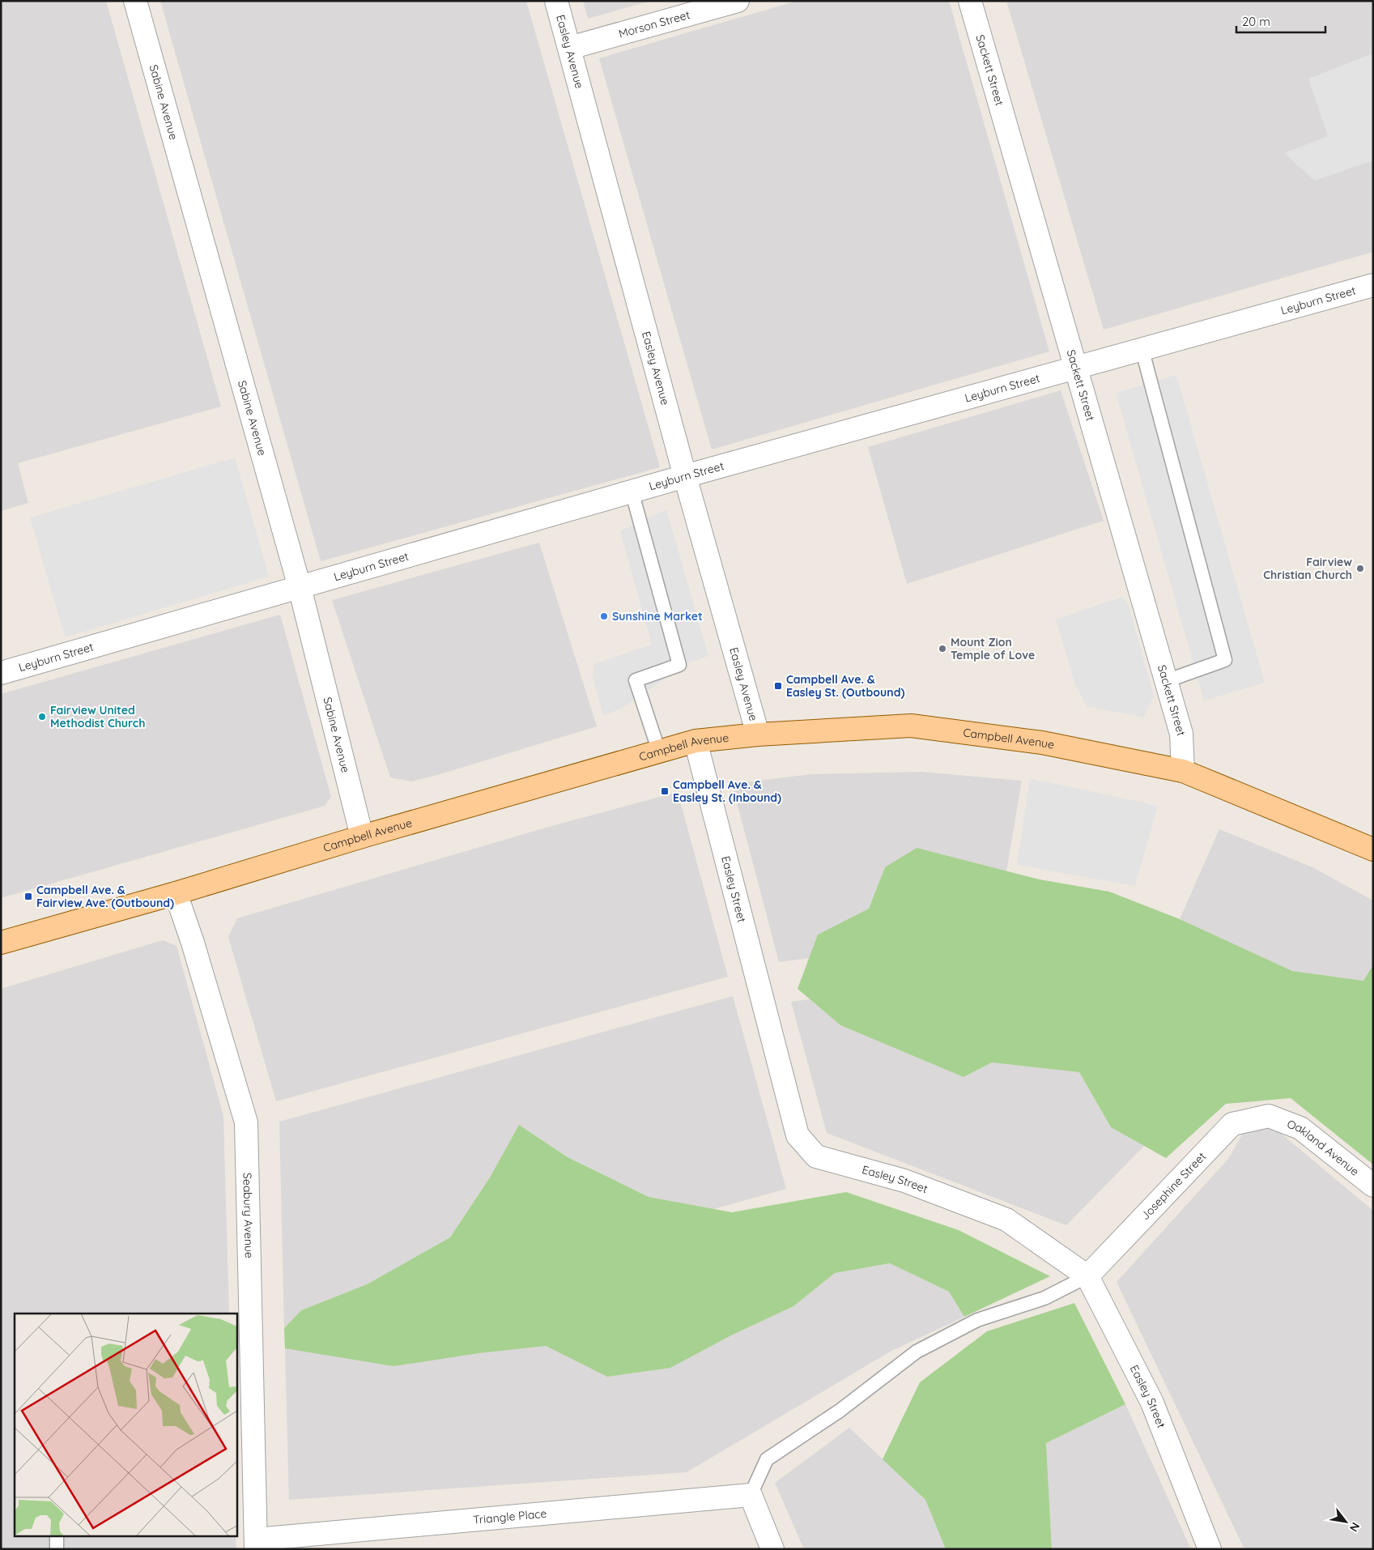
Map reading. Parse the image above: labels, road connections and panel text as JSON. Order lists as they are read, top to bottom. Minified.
{"streets":{"main road":["Campbell Avenue"],"street":["Morson Street","Easley Avenue","Sackett Street","Sabine Avenue","Leyburn Street","Easley Street","Oakland Avenue","Josephine Street","Seabury Avenue","Triangle Place"]},"crossings":[["Morson Street","Easley Avenue"],["Easley Avenue","Leyburn Street"],["Easley Avenue","Campbell Avenue"],["Sackett Street","Leyburn Street"],["Sackett Street","Campbell Avenue"],["Sabine Avenue","Leyburn Street"],["Sabine Avenue","Campbell Avenue"],["Campbell Avenue","Easley Street"],["Campbell Avenue","Seabury Avenue"],["Easley Street","Josephine Street"],["Oakland Avenue","Josephine Street"],["Seabury Avenue","Triangle Place"]],"places":{"other":["Fairview Christian Church","Sunshine Market","Mount Zion Temple of Love","Fairview United Methodist Church"],"transit":["Campbell Ave. & Easley St. (Outbound)","Campbell Ave. & Easley St. (Inbound)","Campbell Ave. & Fairview Ave. (Outbound)"]},"scale_bar":"20 m","north":"bottom right"}
